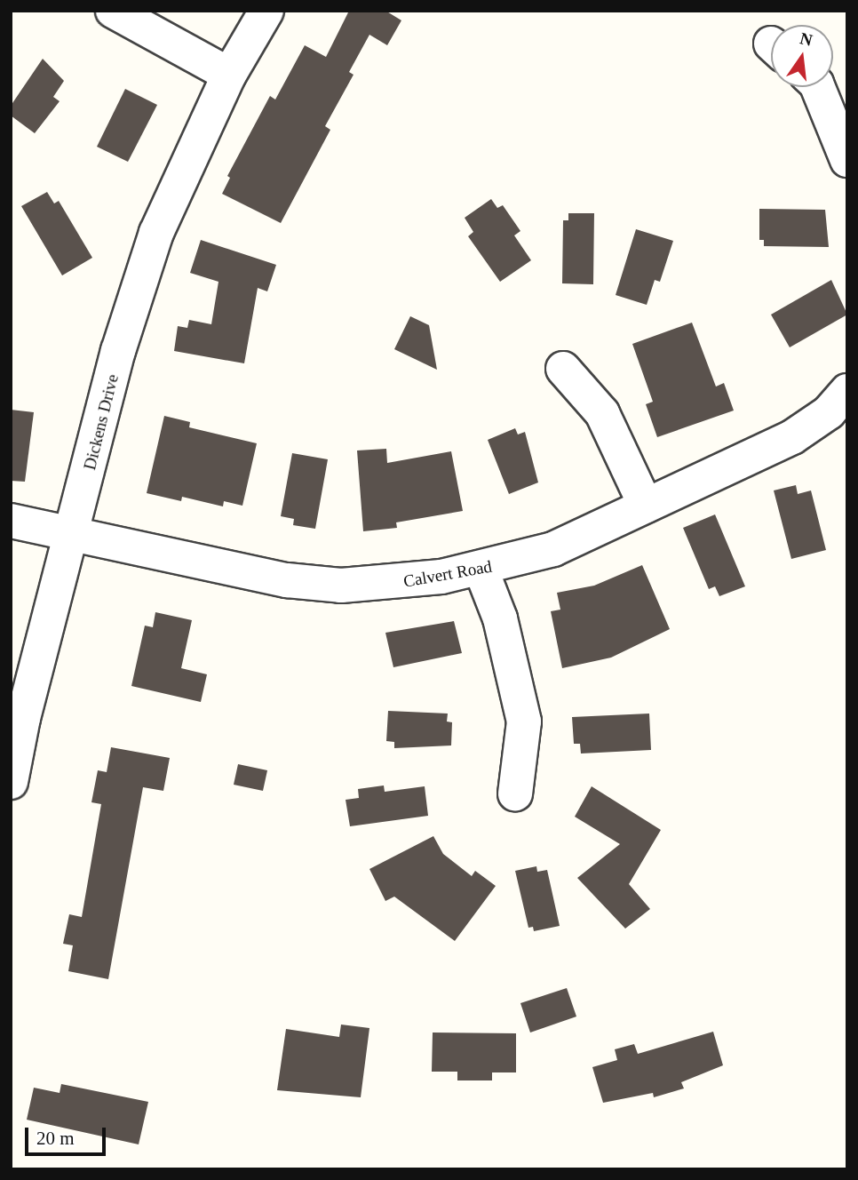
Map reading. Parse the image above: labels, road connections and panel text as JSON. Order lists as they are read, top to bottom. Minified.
{"streets":{"street":["Dickens Drive","Calvert Road"]},"crossings":[["Dickens Drive","Calvert Road"]],"scale_bar":"20 m","north":"top"}
